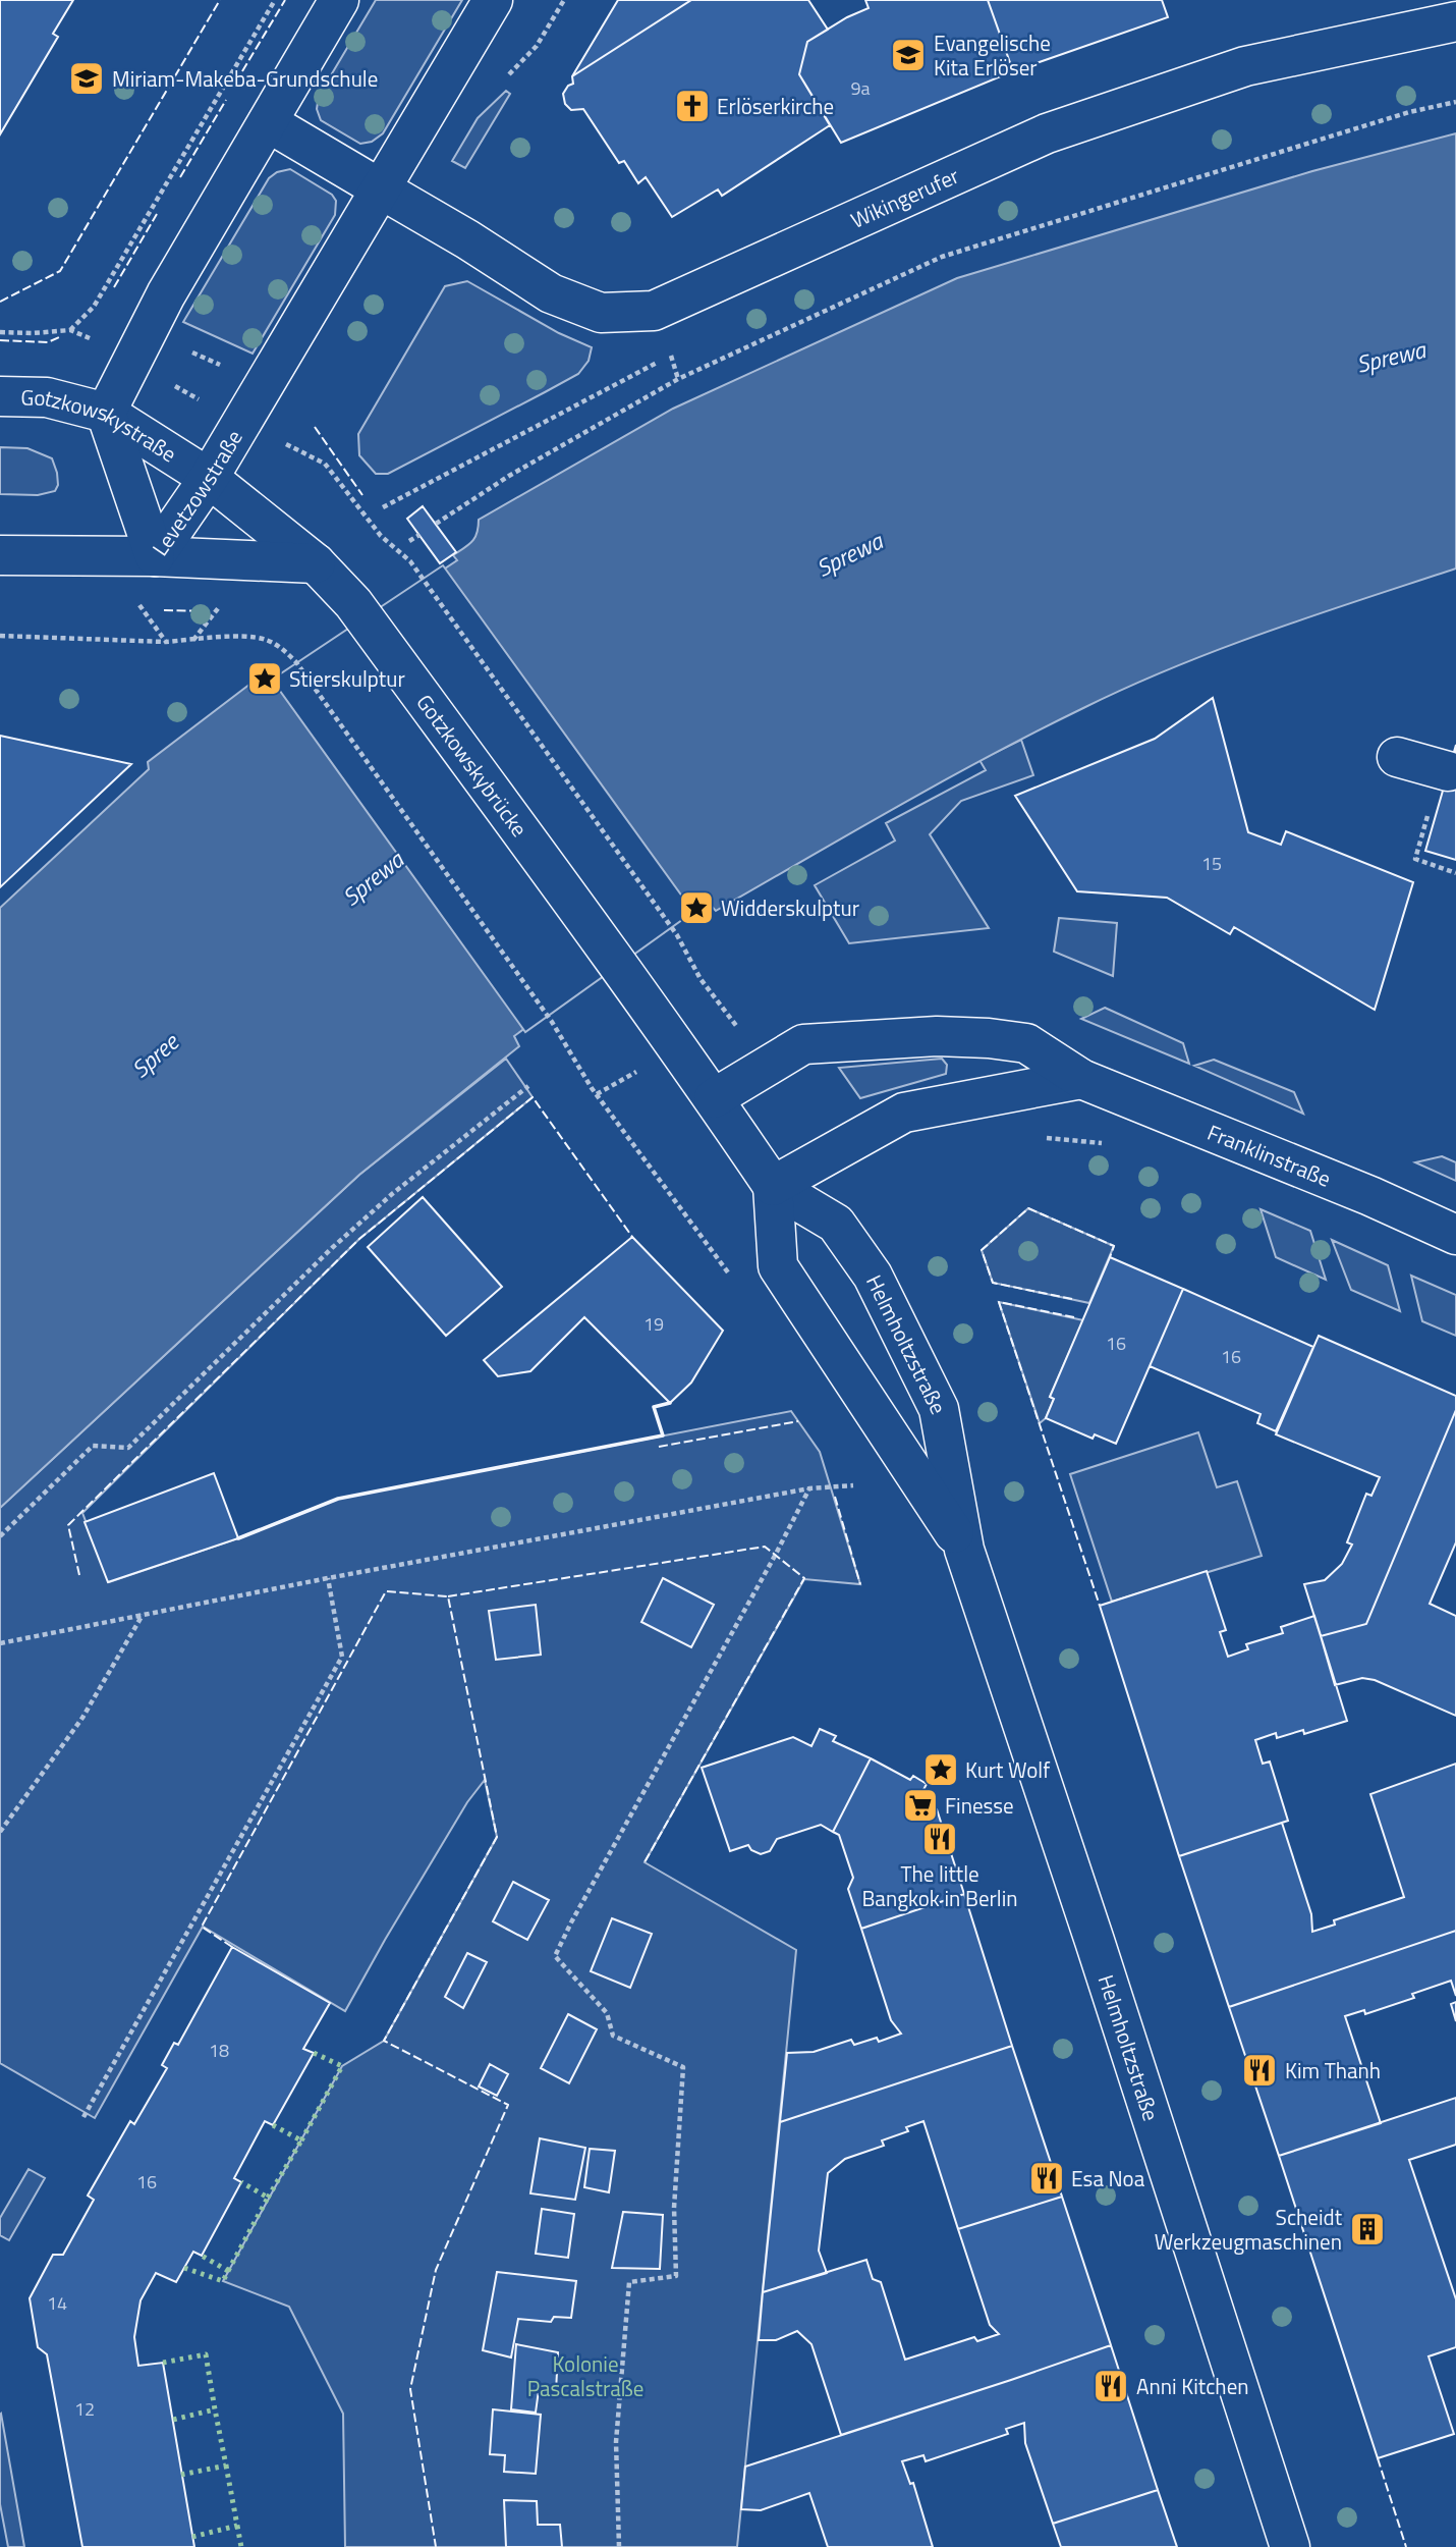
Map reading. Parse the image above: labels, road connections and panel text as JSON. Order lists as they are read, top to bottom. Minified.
{"streets":{"main road":["Wikingerufer","Gotzkowskystraße","Levetzowstraße","Gotzkowskybrücke","Franklinstraße","Helmholtzstraße"]},"crossings":[["Wikingerufer","Levetzowstraße"],["Gotzkowskystraße","Levetzowstraße"],["Gotzkowskystraße","Gotzkowskybrücke"],["Gotzkowskybrücke","Helmholtzstraße"],["Franklinstraße","Helmholtzstraße"]],"water":["Sprewa","Spree"],"parks":["Kolonie Pascalstraße"],"places":{"school or university":["Evangelische Kita Erlöser","Miriam-Makeba-Grundschule"],"church":["Erlöserkirche"],"place":["Stierskulptur","Widderskulptur","Kurt Wolf"],"supermarket":["Finesse"],"restaurant":["The little Bangkok in Berlin","Kim Thanh","Esa Noa","Anni Kitchen"],"building":["Scheidt Werkzeugmaschinen"]},"house_numbers":["9a","15","19","16","16","18","16","14","12"]}
